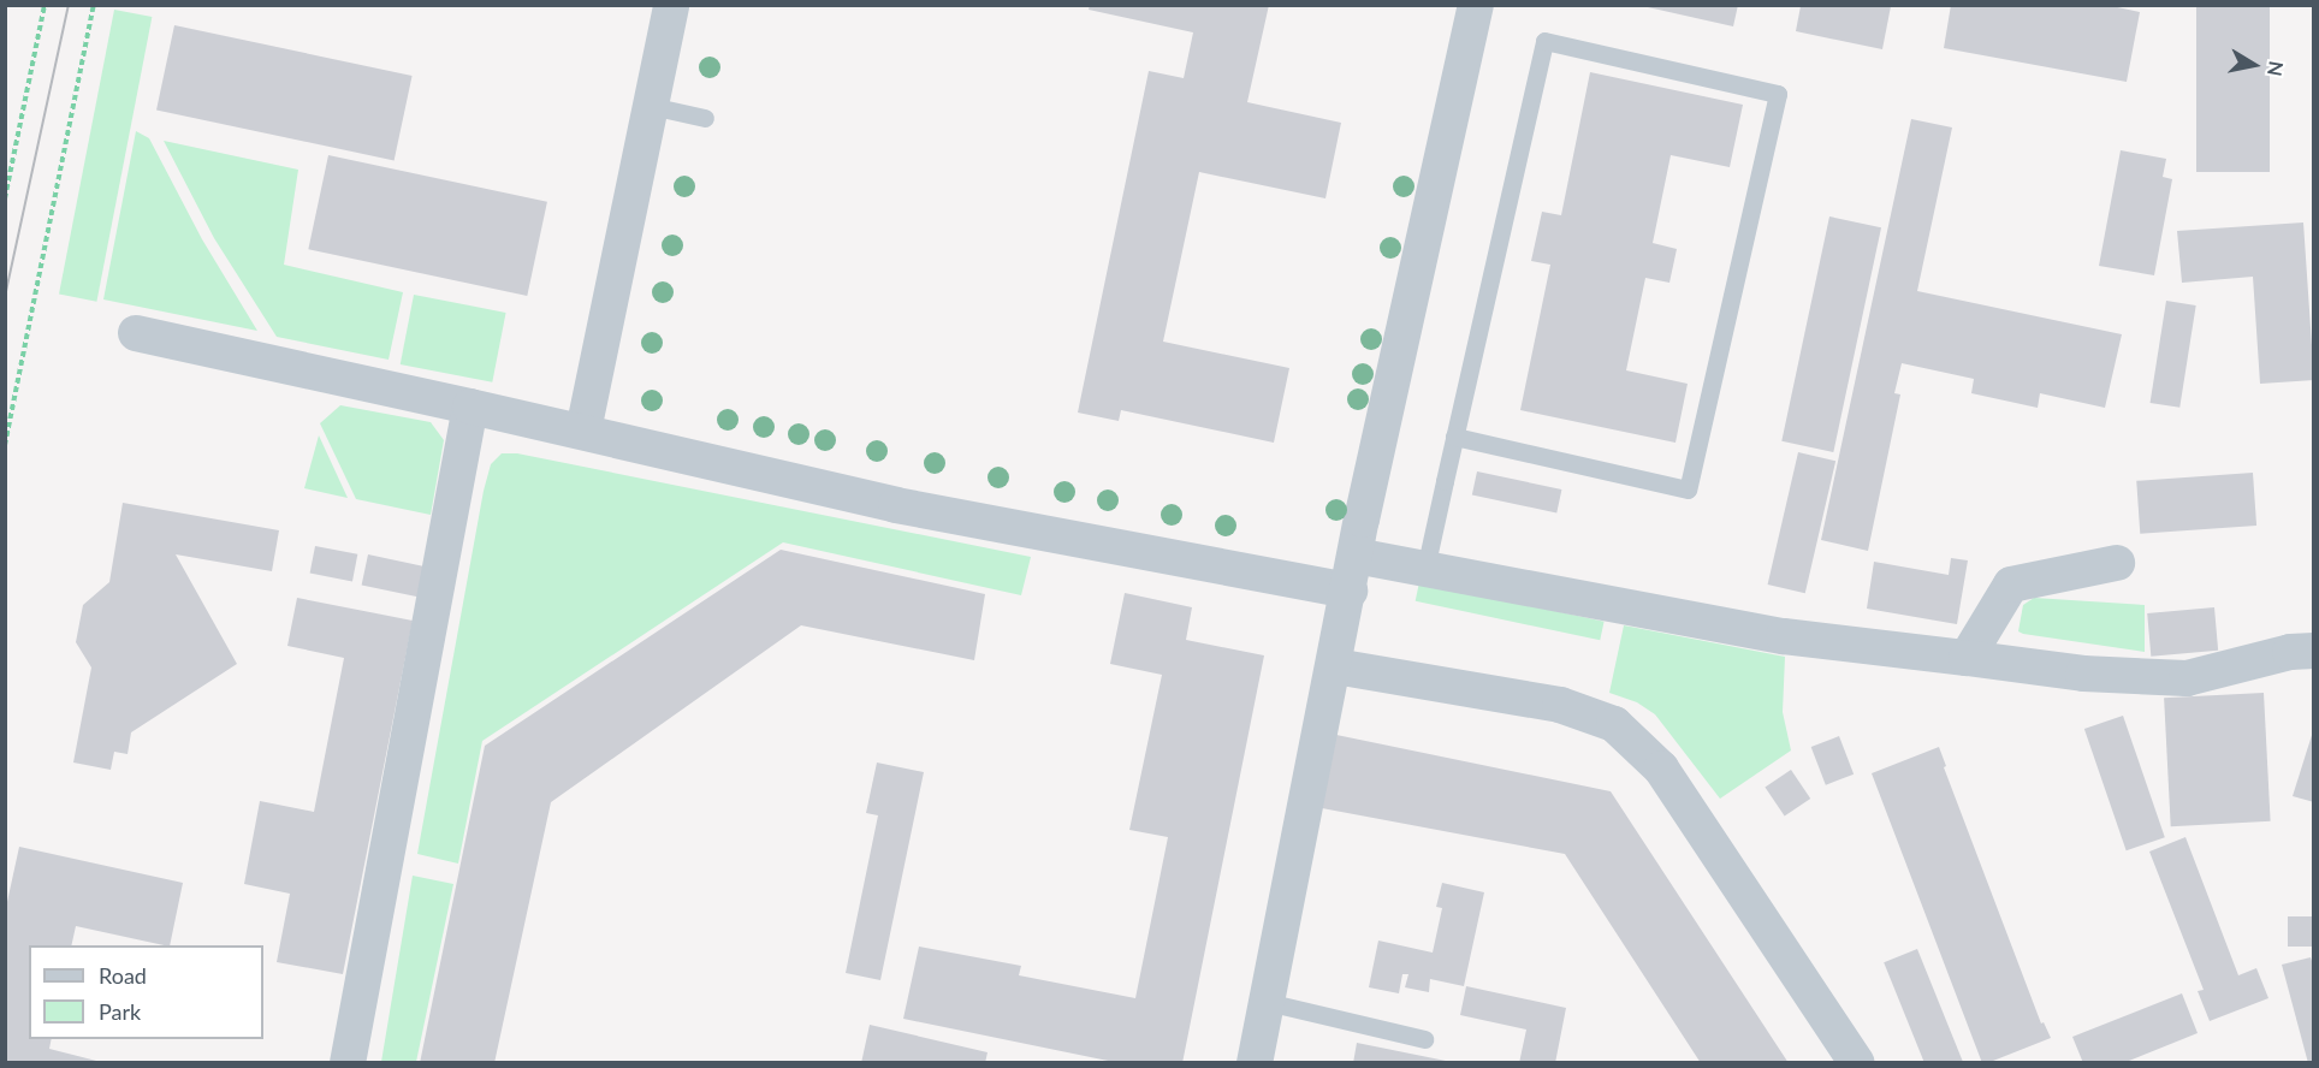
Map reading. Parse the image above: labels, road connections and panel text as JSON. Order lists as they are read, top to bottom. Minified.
{"legend":["Road","Park"],"north":"right"}
